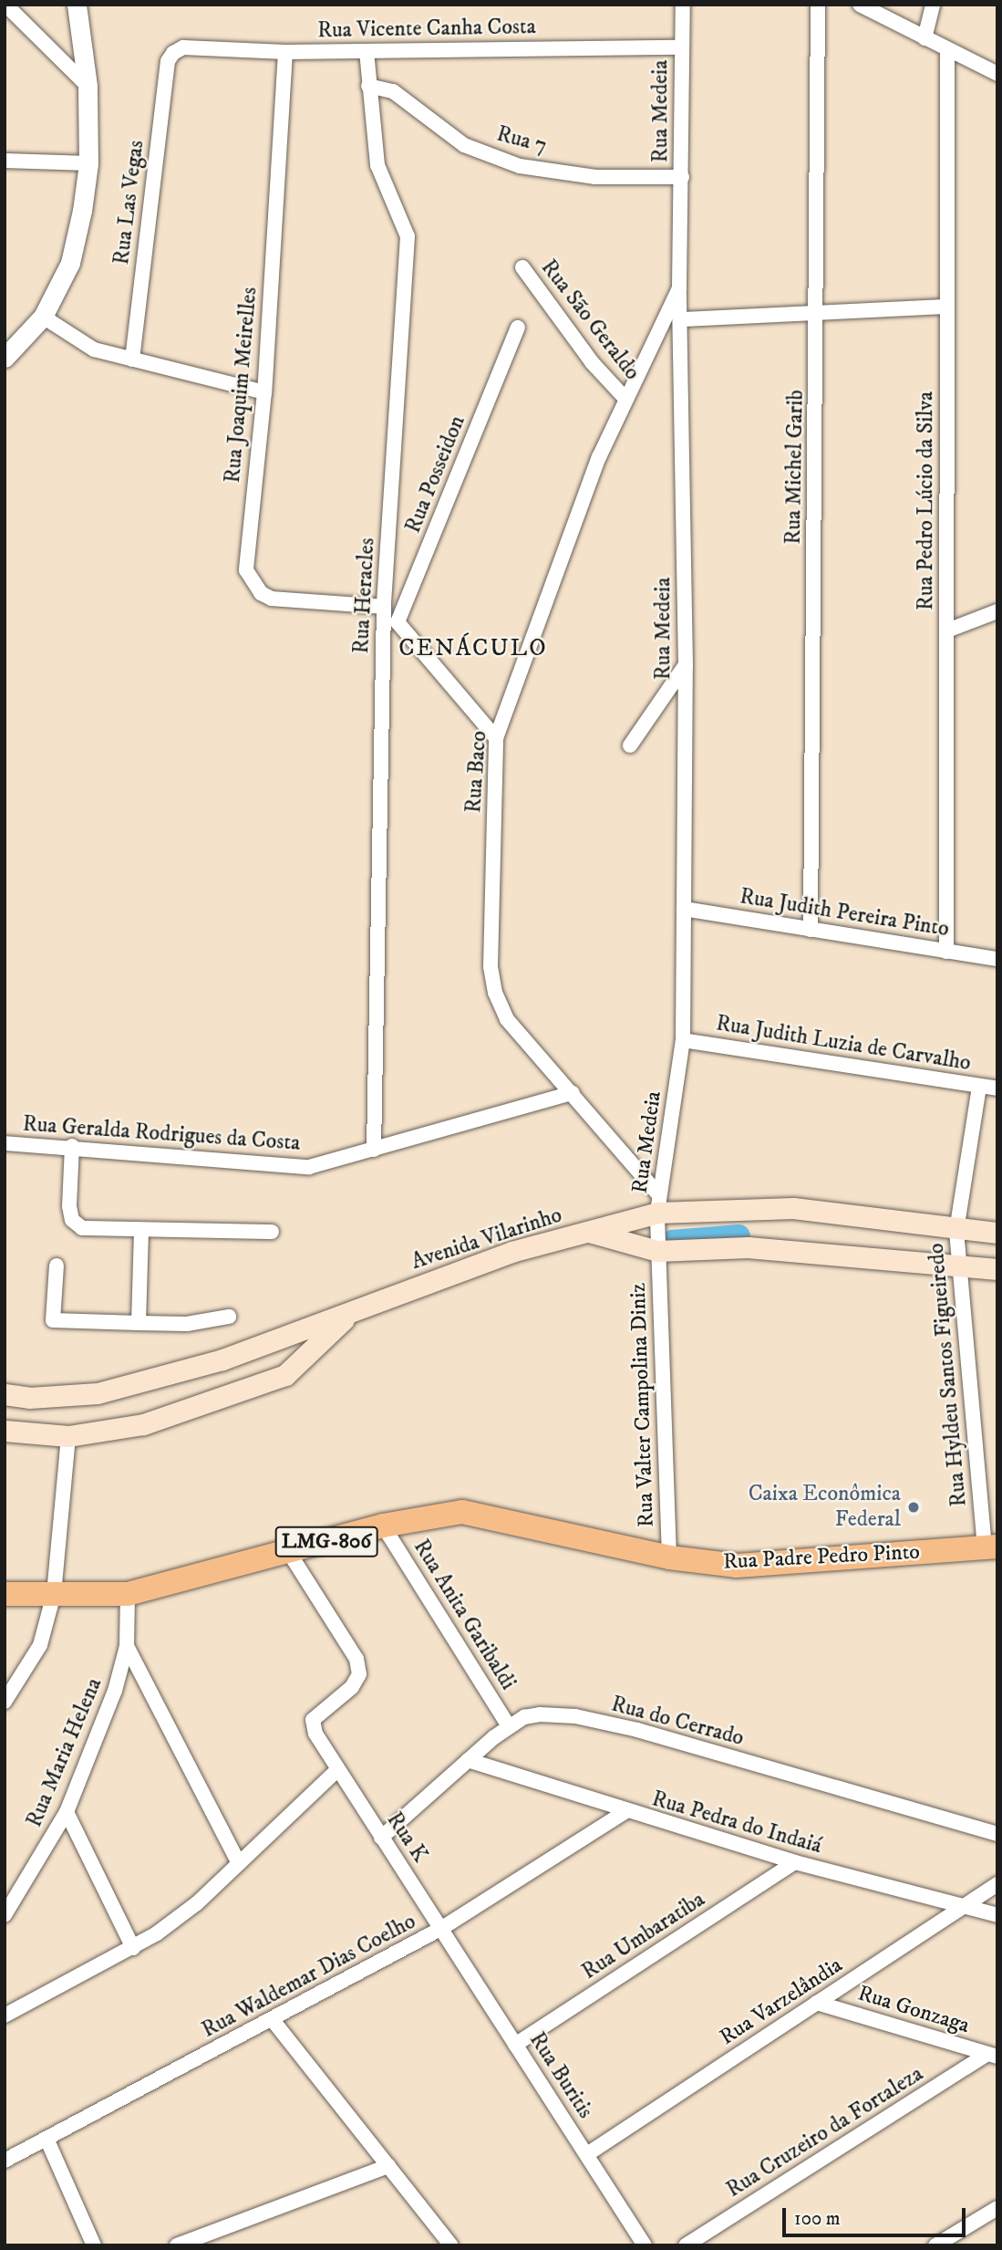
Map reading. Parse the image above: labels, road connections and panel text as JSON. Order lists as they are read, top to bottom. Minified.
{"streets":{"highway":["LMG-806","Rua Padre Pedro Pinto"],"main road":["Avenida Vilarinho"],"street":["Rua Vicente Canha Costa","Rua Medeia","Rua 7","Rua Las Vegas","Rua São Geraldo","Rua Joaquim Meirelles","Rua Michel Garib","Rua Posseidon","Rua Pedro Lúcio da Silva","Rua Heracles","Rua Baco","Rua Judith Pereira Pinto","Rua Judith Luzia de Carvalho","Rua Geralda Rodrigues da Costa","Rua Hyldeu Santos Figueiredo","Rua Valter Campolina Diniz","Rua Anita Garibaldi","Rua do Cerrado","Rua Maria Helena","Rua Pedra do Indaiá","Rua K","Rua Umbaratiba","Rua Waldemar Dias Coelho","Rua Varzelândia","Rua Gonzaga","Rua Buritis","Rua Cruzeiro da Fortaleza"]},"crossings":[["Rua Vicente Canha Costa","Rua Medeia"],["Rua Vicente Canha Costa","Rua Las Vegas"],["Rua Vicente Canha Costa","Rua Joaquim Meirelles"],["Rua Vicente Canha Costa","Rua Heracles"],["Rua Medeia","Rua 7"],["Rua Medeia","Rua Baco"],["Rua Medeia","Rua Judith Pereira Pinto"],["Rua Medeia","Rua Judith Luzia de Carvalho"],["Rua Medeia","Avenida Vilarinho"],["Rua Medeia","Rua Valter Campolina Diniz"],["Rua 7","Rua Heracles"],["Rua São Geraldo","Rua Baco"],["Rua Joaquim Meirelles","Rua Heracles"],["Rua Michel Garib","Rua Judith Pereira Pinto"],["Rua Posseidon","Rua Heracles"],["Rua Pedro Lúcio da Silva","Rua Judith Pereira Pinto"],["Rua Heracles","Rua Geralda Rodrigues da Costa"],["Rua Baco","Rua Geralda Rodrigues da Costa"],["Rua Baco","Avenida Vilarinho"],["Rua Judith Luzia de Carvalho","Rua Hyldeu Santos Figueiredo"],["Avenida Vilarinho","Rua Hyldeu Santos Figueiredo"],["Rua Hyldeu Santos Figueiredo","Rua Padre Pedro Pinto"],["Rua Valter Campolina Diniz","Rua Padre Pedro Pinto"],["Rua Padre Pedro Pinto","Rua Anita Garibaldi"],["Rua Padre Pedro Pinto","Rua Maria Helena"],["Rua Padre Pedro Pinto","Rua K"],["Rua Anita Garibaldi","Rua do Cerrado"],["Rua do Cerrado","Rua Pedra do Indaiá"],["Rua do Cerrado","Rua K"],["Rua Pedra do Indaiá","Rua Umbaratiba"],["Rua Pedra do Indaiá","Rua Waldemar Dias Coelho"],["Rua Pedra do Indaiá","Rua Varzelândia"],["Rua K","Rua Waldemar Dias Coelho"],["Rua K","Rua Buritis"],["Rua Umbaratiba","Rua Buritis"],["Rua Waldemar Dias Coelho","Rua Buritis"],["Rua Varzelândia","Rua Gonzaga"],["Rua Varzelândia","Rua Buritis"],["Rua Gonzaga","Rua Cruzeiro da Fortaleza"]],"districts":["CENÁCULO"],"places":["Caixa Econômica Federal"],"scale_bar":"100 m"}
